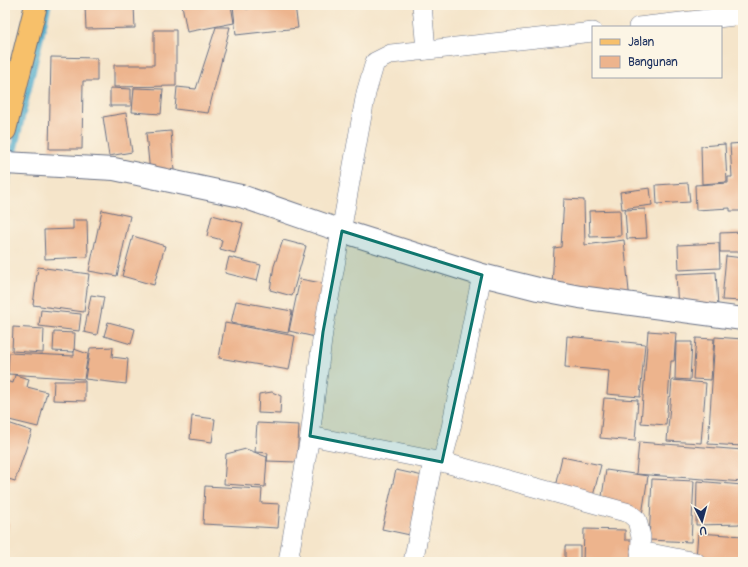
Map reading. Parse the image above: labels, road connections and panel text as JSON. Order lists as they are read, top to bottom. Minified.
{"legend":["Jalan","Bangunan"],"north":"bottom"}
